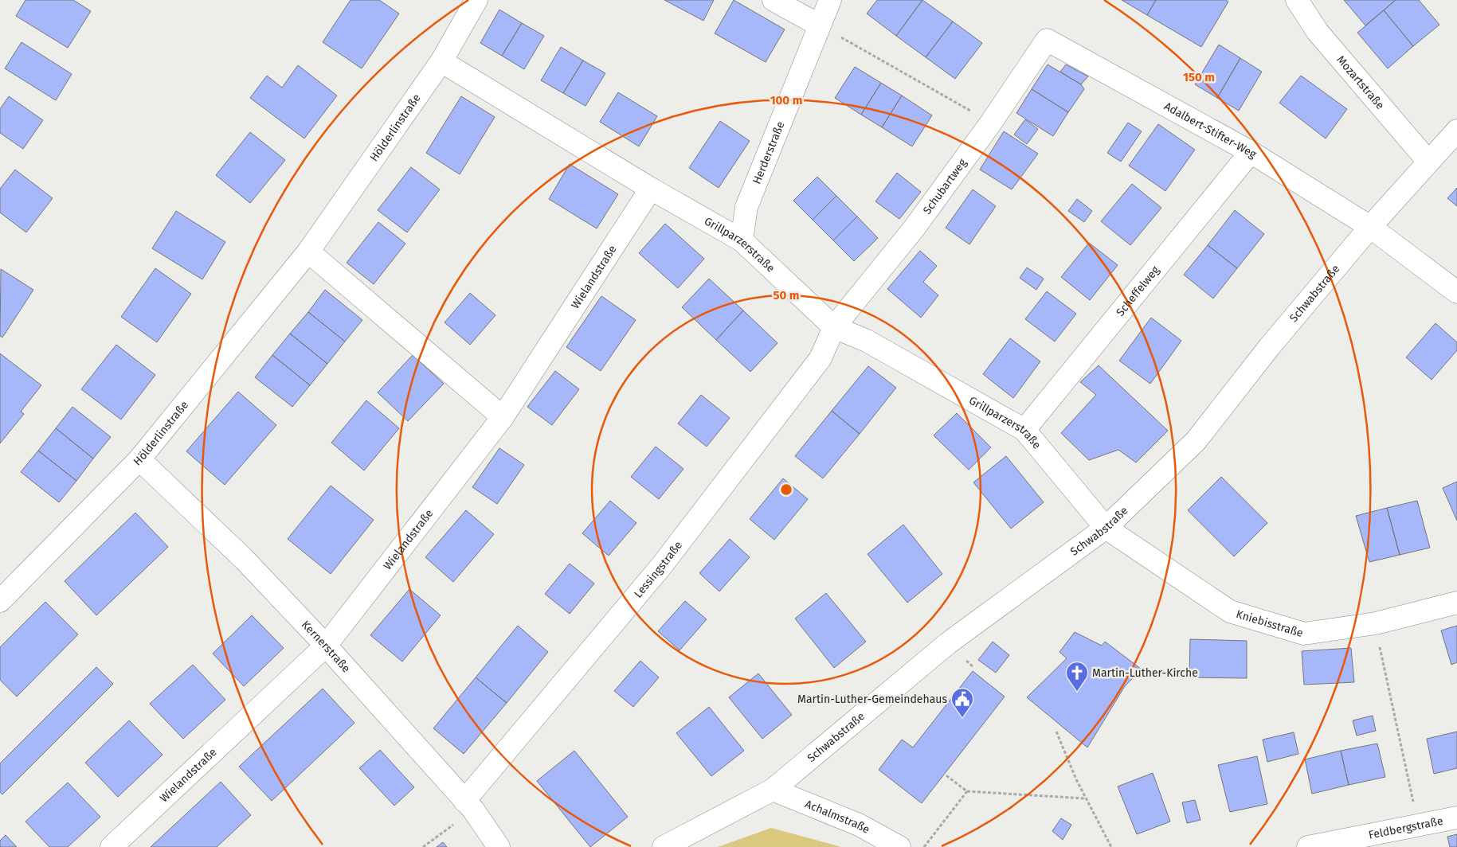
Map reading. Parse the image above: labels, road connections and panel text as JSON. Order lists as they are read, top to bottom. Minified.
{"streets":{"street":["Mozartstraße","Hölderlinstraße","Adalbert-Stifter-Weg","Herderstraße","Schubartweg","Grillparzerstraße","Wielandstraße","Scheffelweg","Schwabstraße","Lessingstraße","Kniebisstraße","Kernerstraße","Achalmstraße","Feldbergstraße"]},"crossings":[["Mozartstraße","Schwabstraße"],["Hölderlinstraße","Grillparzerstraße"],["Hölderlinstraße","Kernerstraße"],["Adalbert-Stifter-Weg","Schubartweg"],["Adalbert-Stifter-Weg","Scheffelweg"],["Adalbert-Stifter-Weg","Schwabstraße"],["Herderstraße","Grillparzerstraße"],["Schubartweg","Grillparzerstraße"],["Schubartweg","Lessingstraße"],["Grillparzerstraße","Wielandstraße"],["Grillparzerstraße","Scheffelweg"],["Grillparzerstraße","Schwabstraße"],["Grillparzerstraße","Lessingstraße"],["Grillparzerstraße","Kniebisstraße"],["Wielandstraße","Kernerstraße"],["Schwabstraße","Kniebisstraße"],["Schwabstraße","Achalmstraße"],["Lessingstraße","Kernerstraße"]],"places":{"church":["Martin-Luther-Kirche"],"public building":["Martin-Luther-Gemeindehaus"]},"rings":["150 m","100 m","50 m"]}
